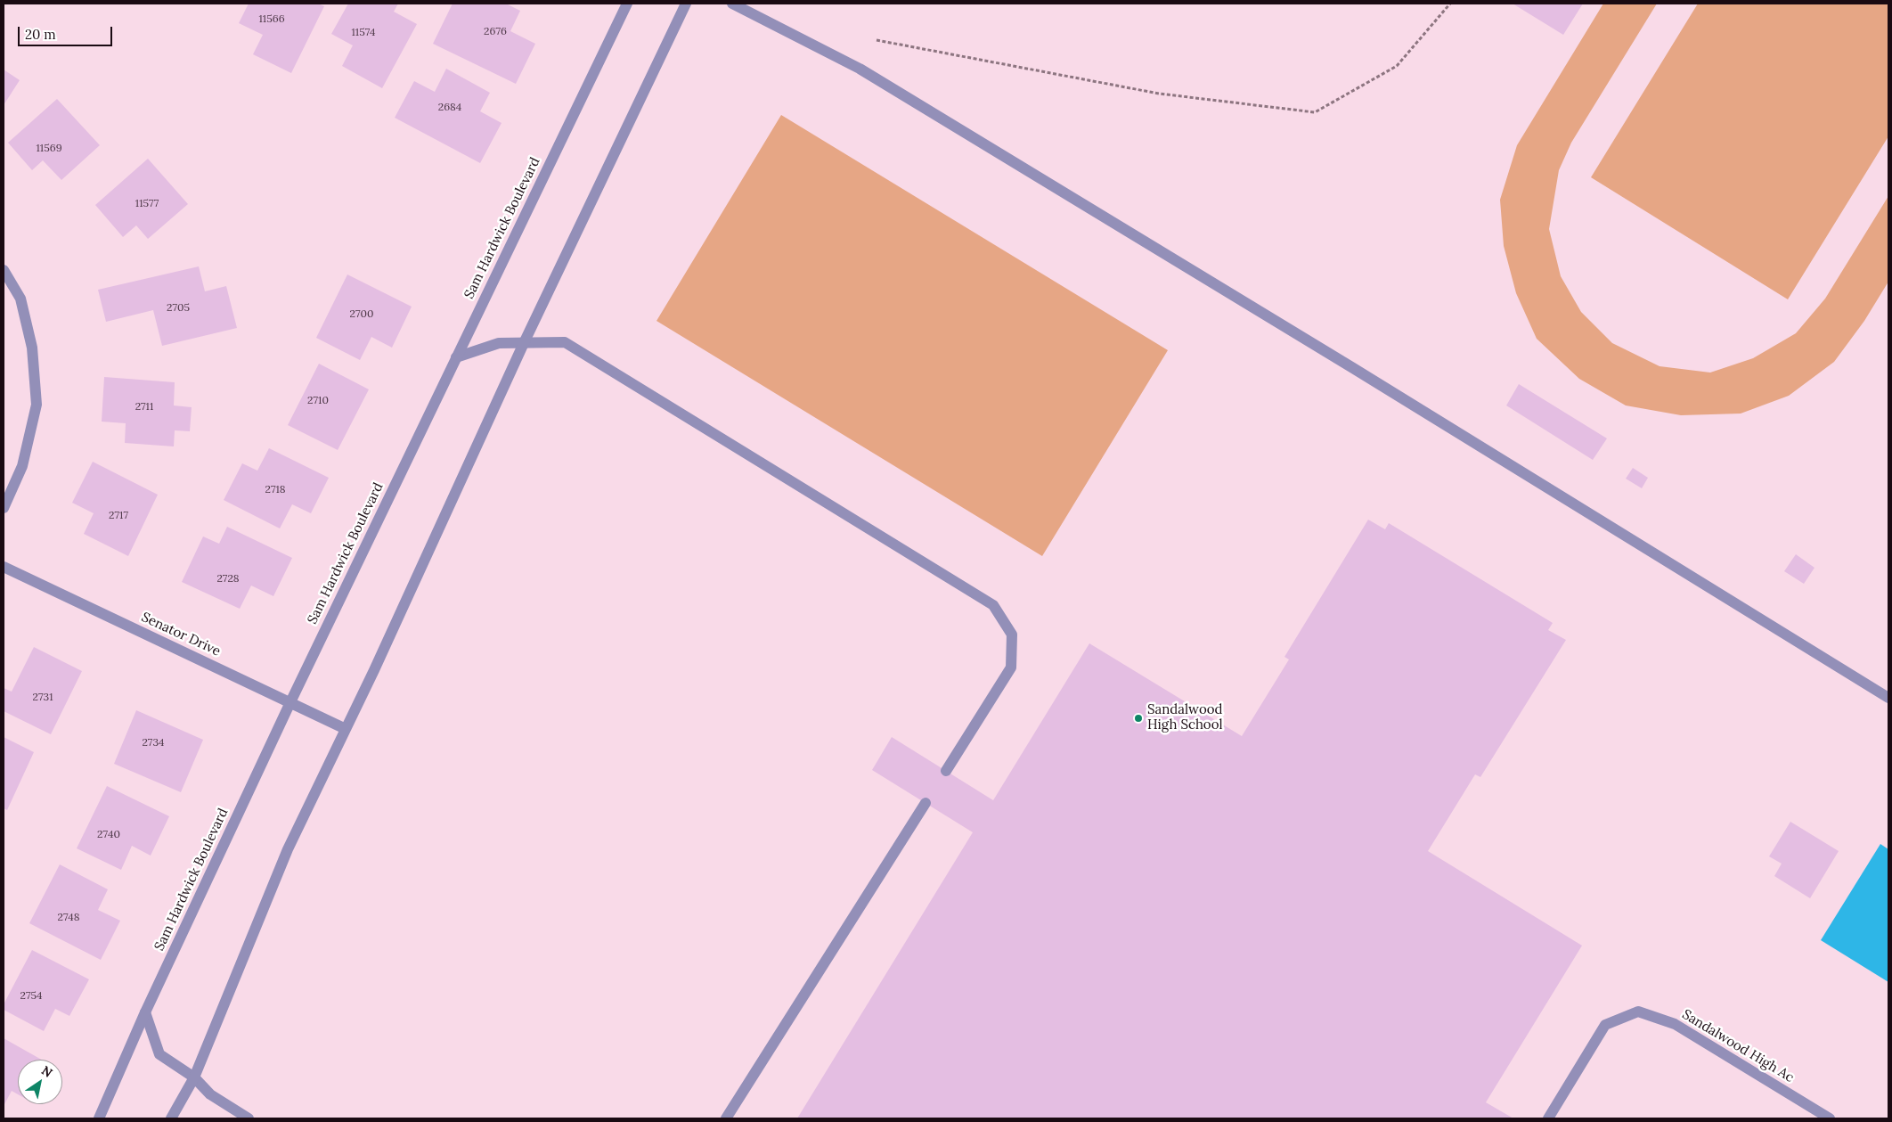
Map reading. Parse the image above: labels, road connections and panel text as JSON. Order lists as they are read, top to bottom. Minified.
{"streets":{"street":["Sam Hardwick Boulevard","Senator Drive","Sandalwood High Ac"]},"crossings":[["Sam Hardwick Boulevard","Senator Drive"]],"places":["Sandalwood High School"],"house_numbers":["11566","2676","11574","2684","11569","11577","2705","2700","2710","2711","2718","2717","2728","2731","2734","2740","2748","2754"],"scale_bar":"20 m","north":"top right"}
